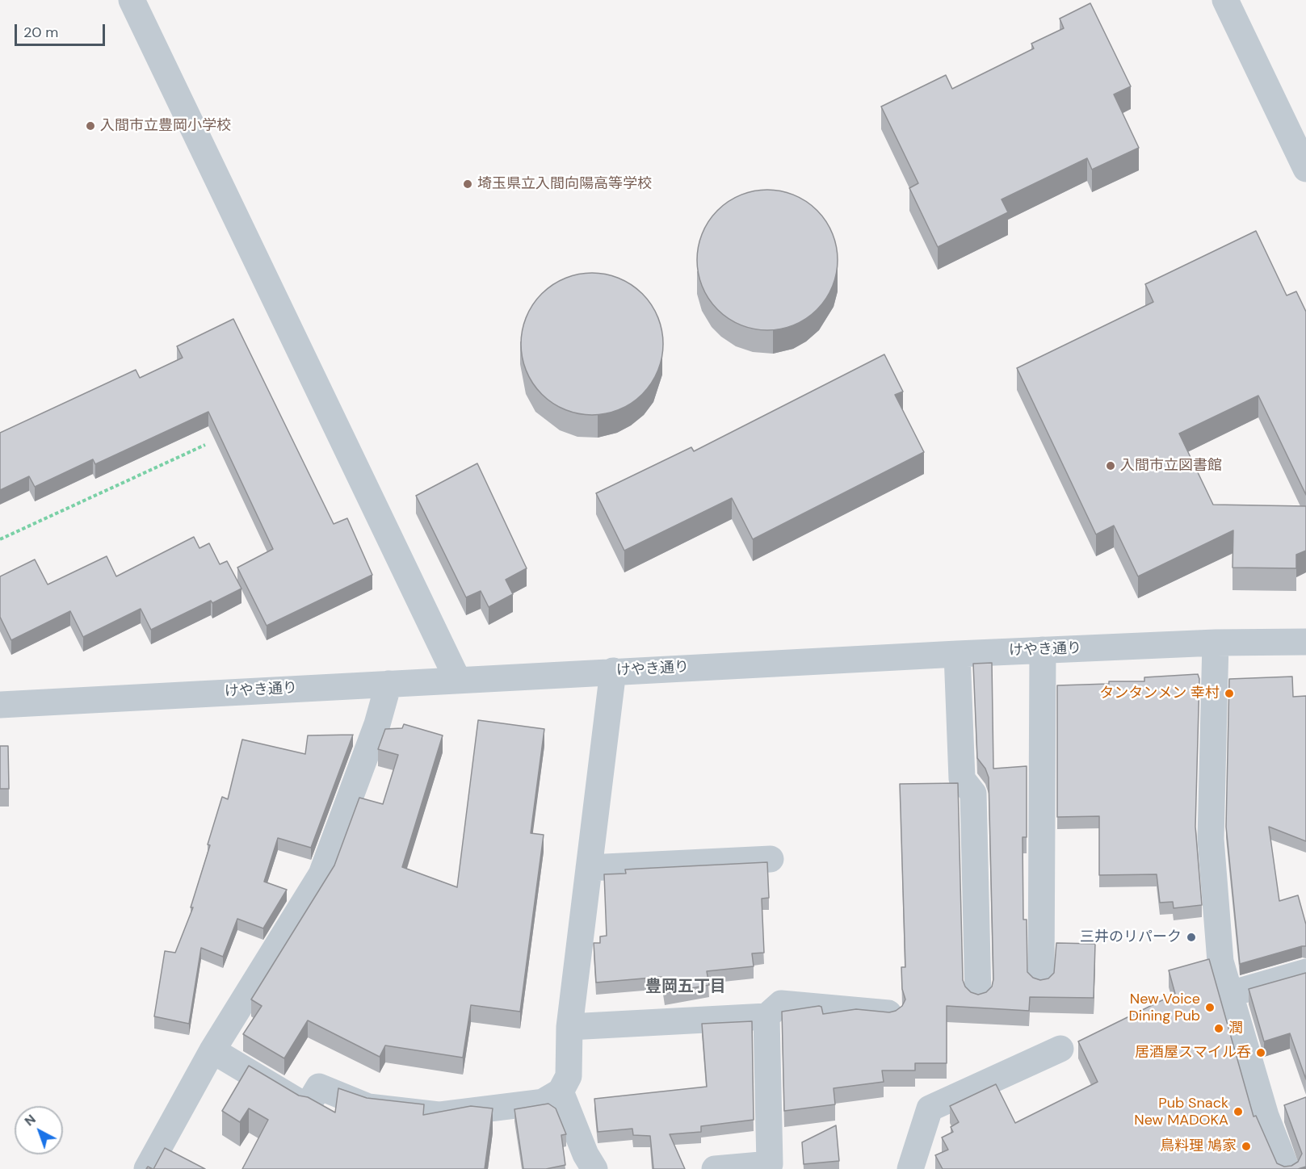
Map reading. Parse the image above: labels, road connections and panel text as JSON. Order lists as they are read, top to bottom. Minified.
{"streets":{"street":["けやき通り"]},"districts":["豊岡五丁目"],"places":["入間市立豊岡小学校","埼玉県立入間向陽高等学校","入間市立図書館","タンタンメン 幸村","三井のリパーク","New Voice Dining Pub","潤","居酒屋スマイル呑","Pub Snack New MADOKA","鳥料理 鳩家"],"scale_bar":"20 m","north":"top left"}
